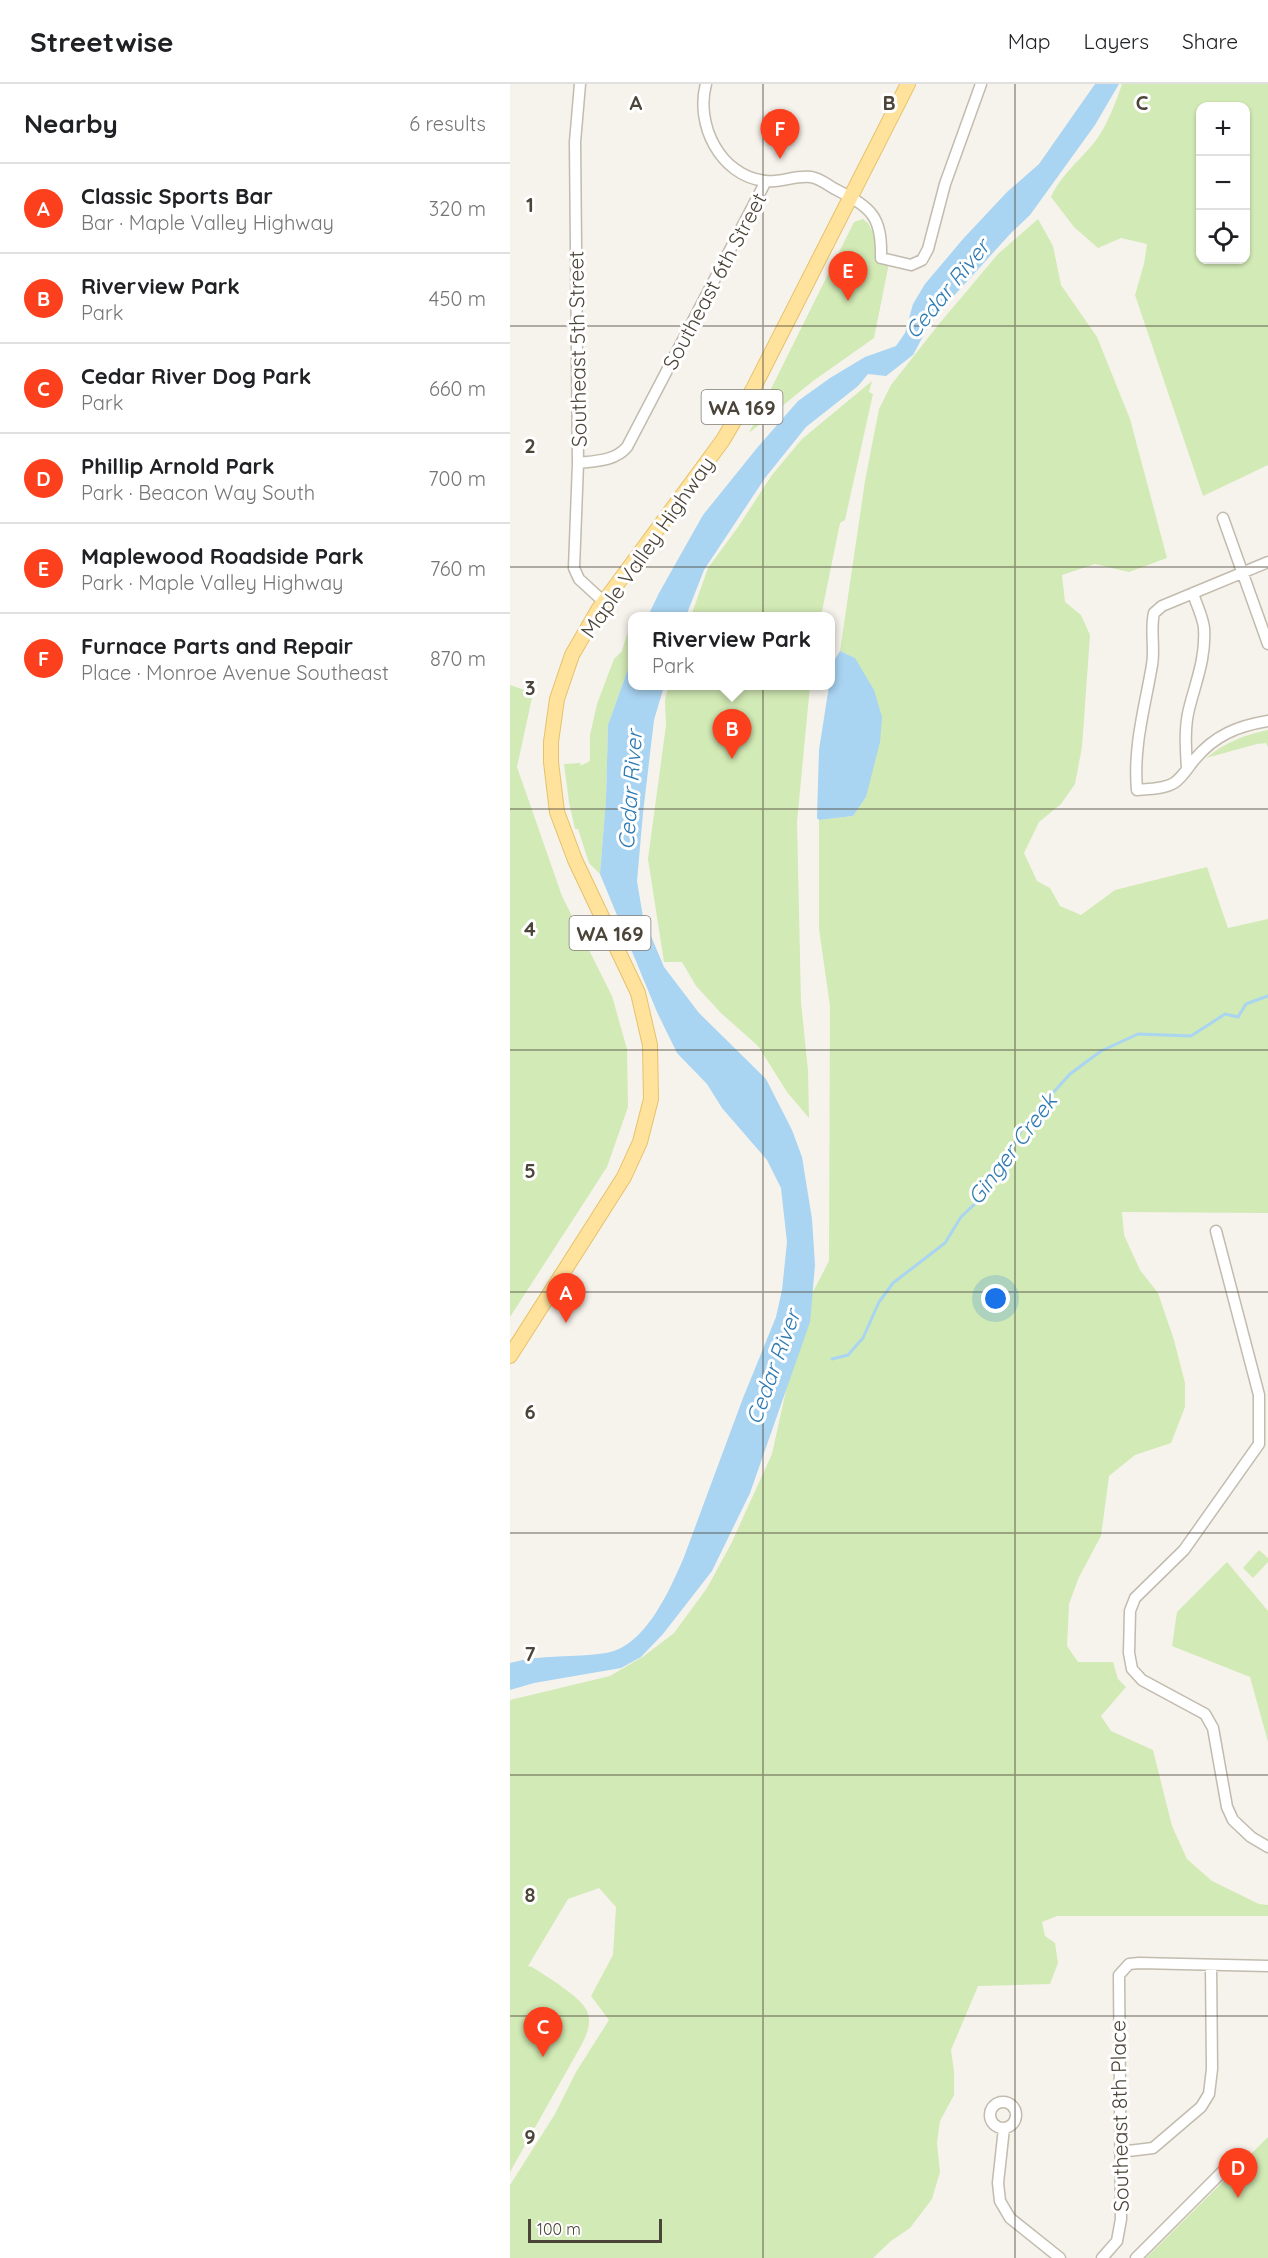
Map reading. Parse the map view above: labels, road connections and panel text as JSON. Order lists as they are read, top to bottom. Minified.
{"streets":{"main road":["WA 169","Maple Valley Highway"],"street":["Southeast 6th Street","Southeast 5th Street","Southeast 8th Place"]},"crossings":[["Southeast 6th Street","Southeast 5th Street"],["Southeast 5th Street","Maple Valley Highway"]],"water":["Cedar River","Ginger Creek"],"scale_bar":"100 m","page":{"header":"Streetwise","nav":["Map","Layers","Share"],"heading":["Nearby","6 results"],"map_buttons":["+","−"],"pins":["F","E","B","A","C","D"],"list":[{"mark":"A","name":"Classic Sports Bar","note":"Bar · Maple Valley Highway","value":"320 m"},{"mark":"B","name":"Riverview Park","note":"Park","value":"450 m"},{"mark":"C","name":"Cedar River Dog Park","note":"Park","value":"660 m"},{"mark":"D","name":"Phillip Arnold Park","note":"Park · Beacon Way South","value":"700 m"},{"mark":"E","name":"Maplewood Roadside Park","note":"Park · Maple Valley Highway","value":"760 m"},{"mark":"F","name":"Furnace Parts and Repair","note":"Place · Monroe Avenue Southeast","value":"870 m"}],"popup":["Riverview Park","Park"],"scale":"100 m"},"grid":{"columns":["A","B","C"],"rows":["1","2","3","4","5","6","7","8","9"]}}
